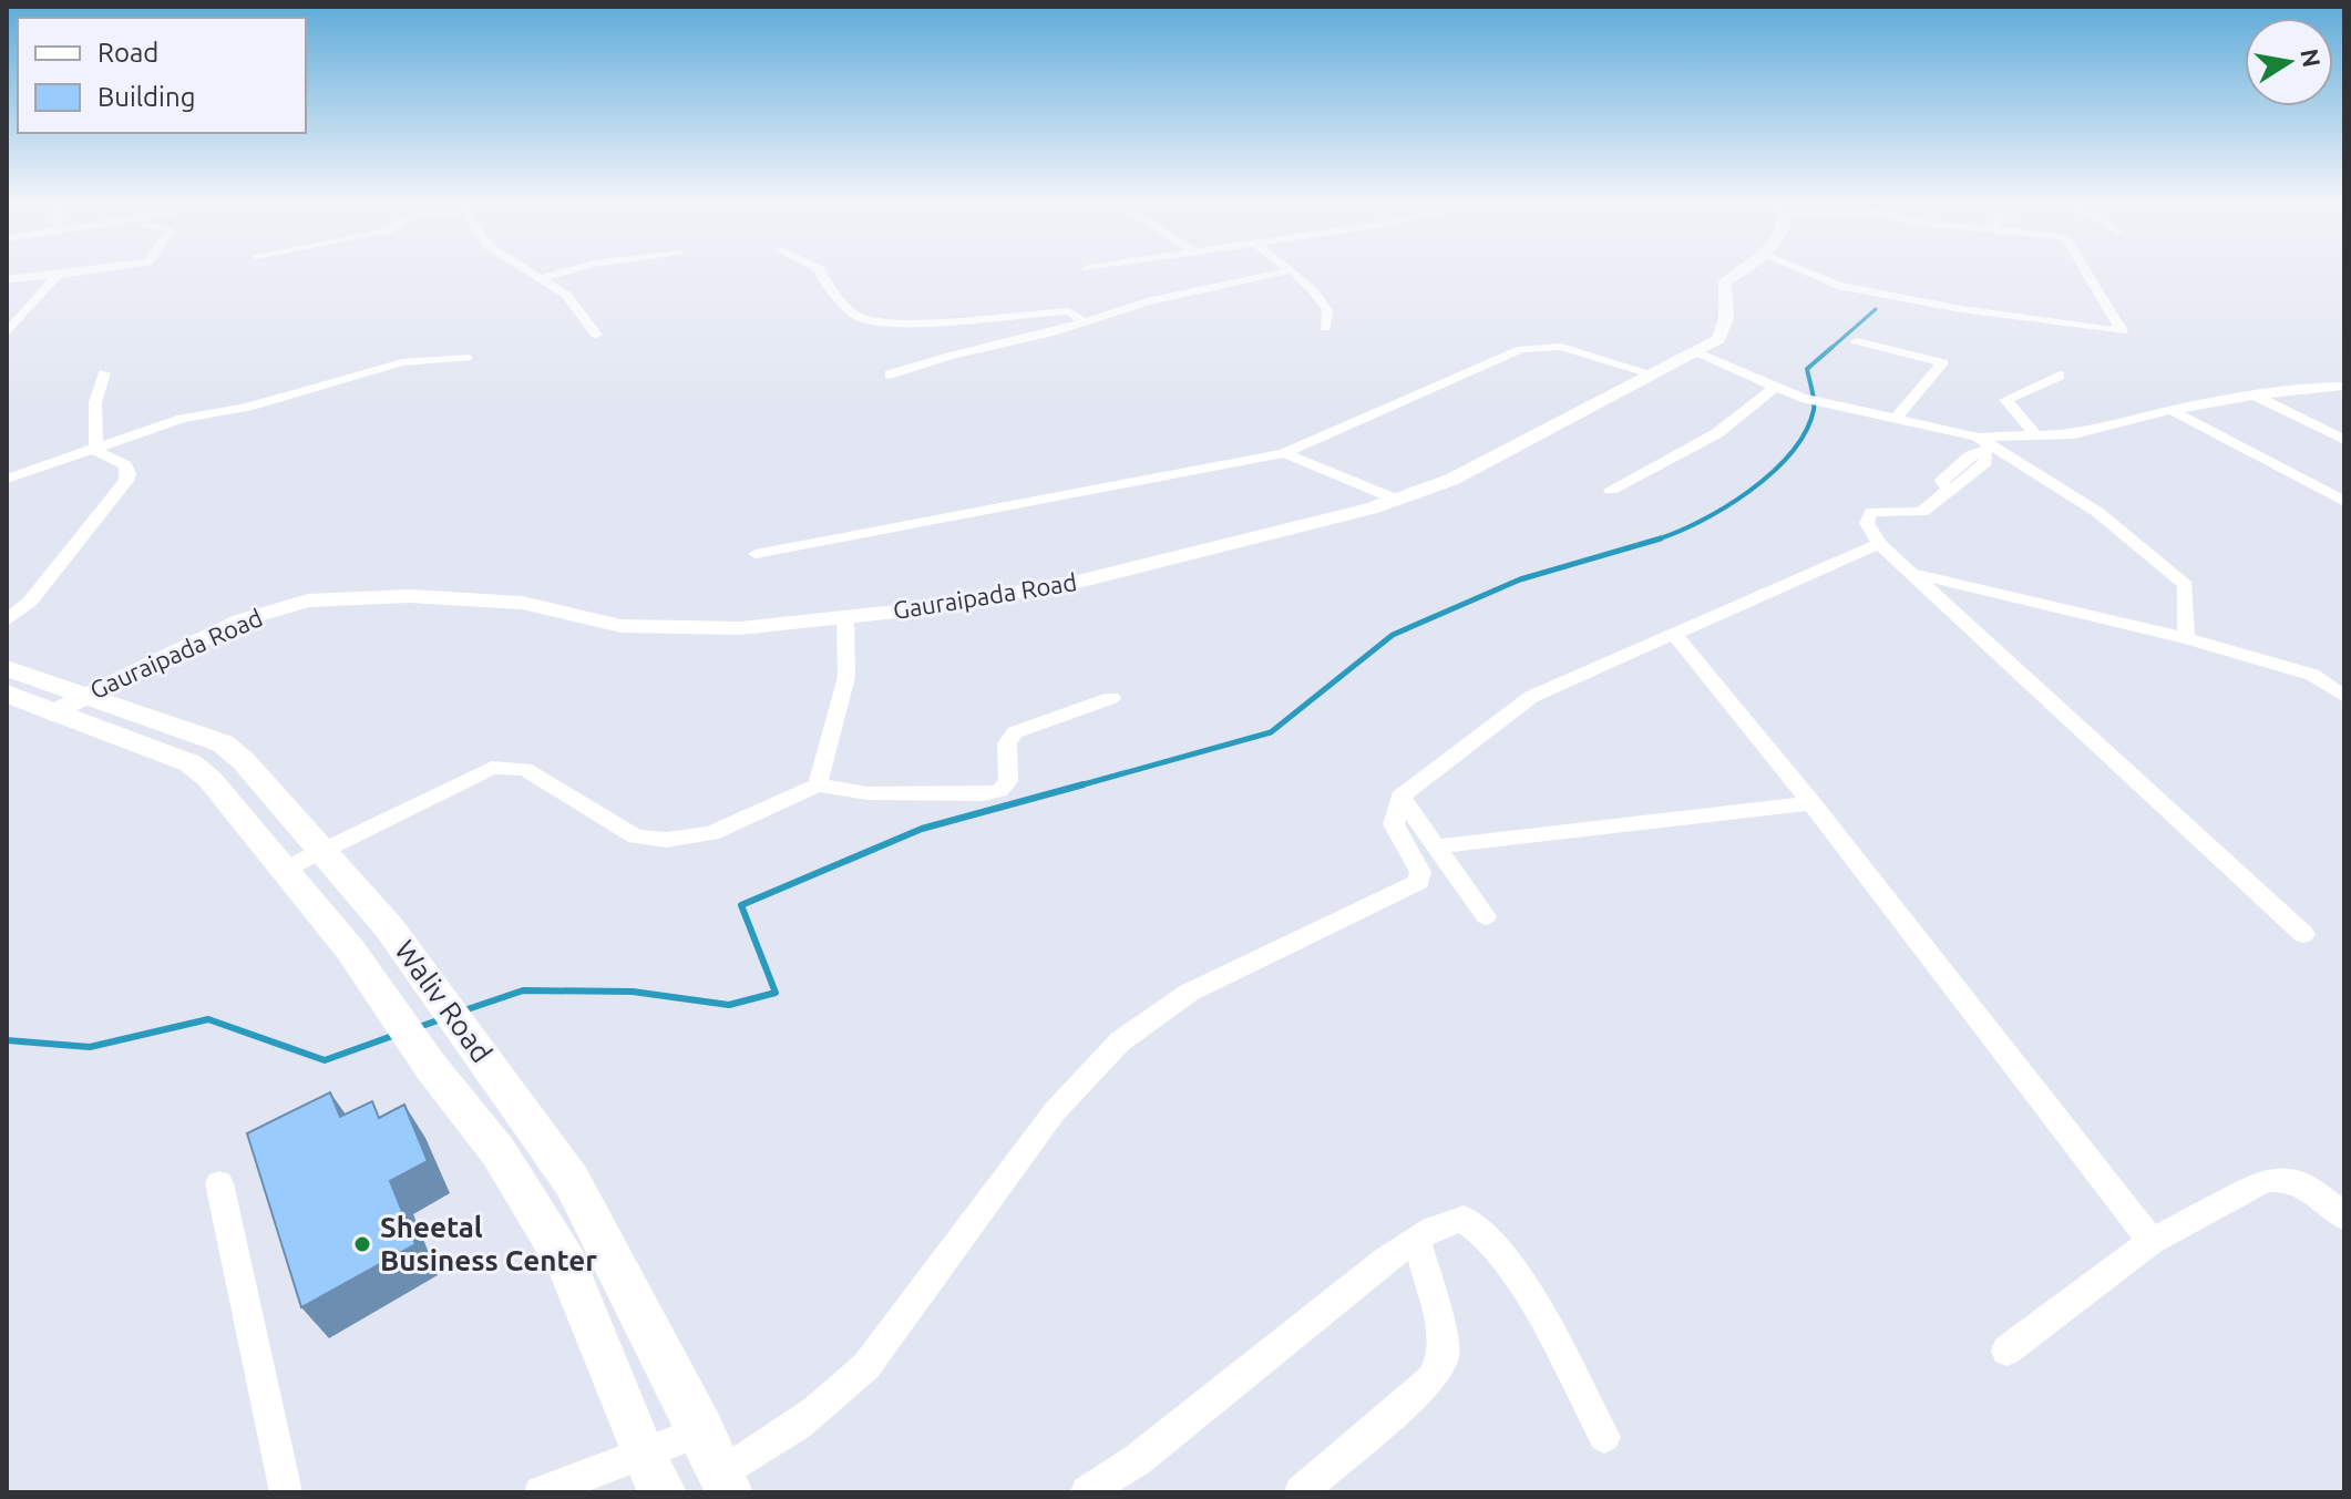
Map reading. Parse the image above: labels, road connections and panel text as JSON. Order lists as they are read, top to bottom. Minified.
{"streets":{"main road":["Waliv Road"],"street":["Gauraipada Road"]},"crossings":[["Gauraipada Road","Waliv Road"]],"places":["Sheetal Business Center"],"legend":["Road","Building"],"north":"right"}
